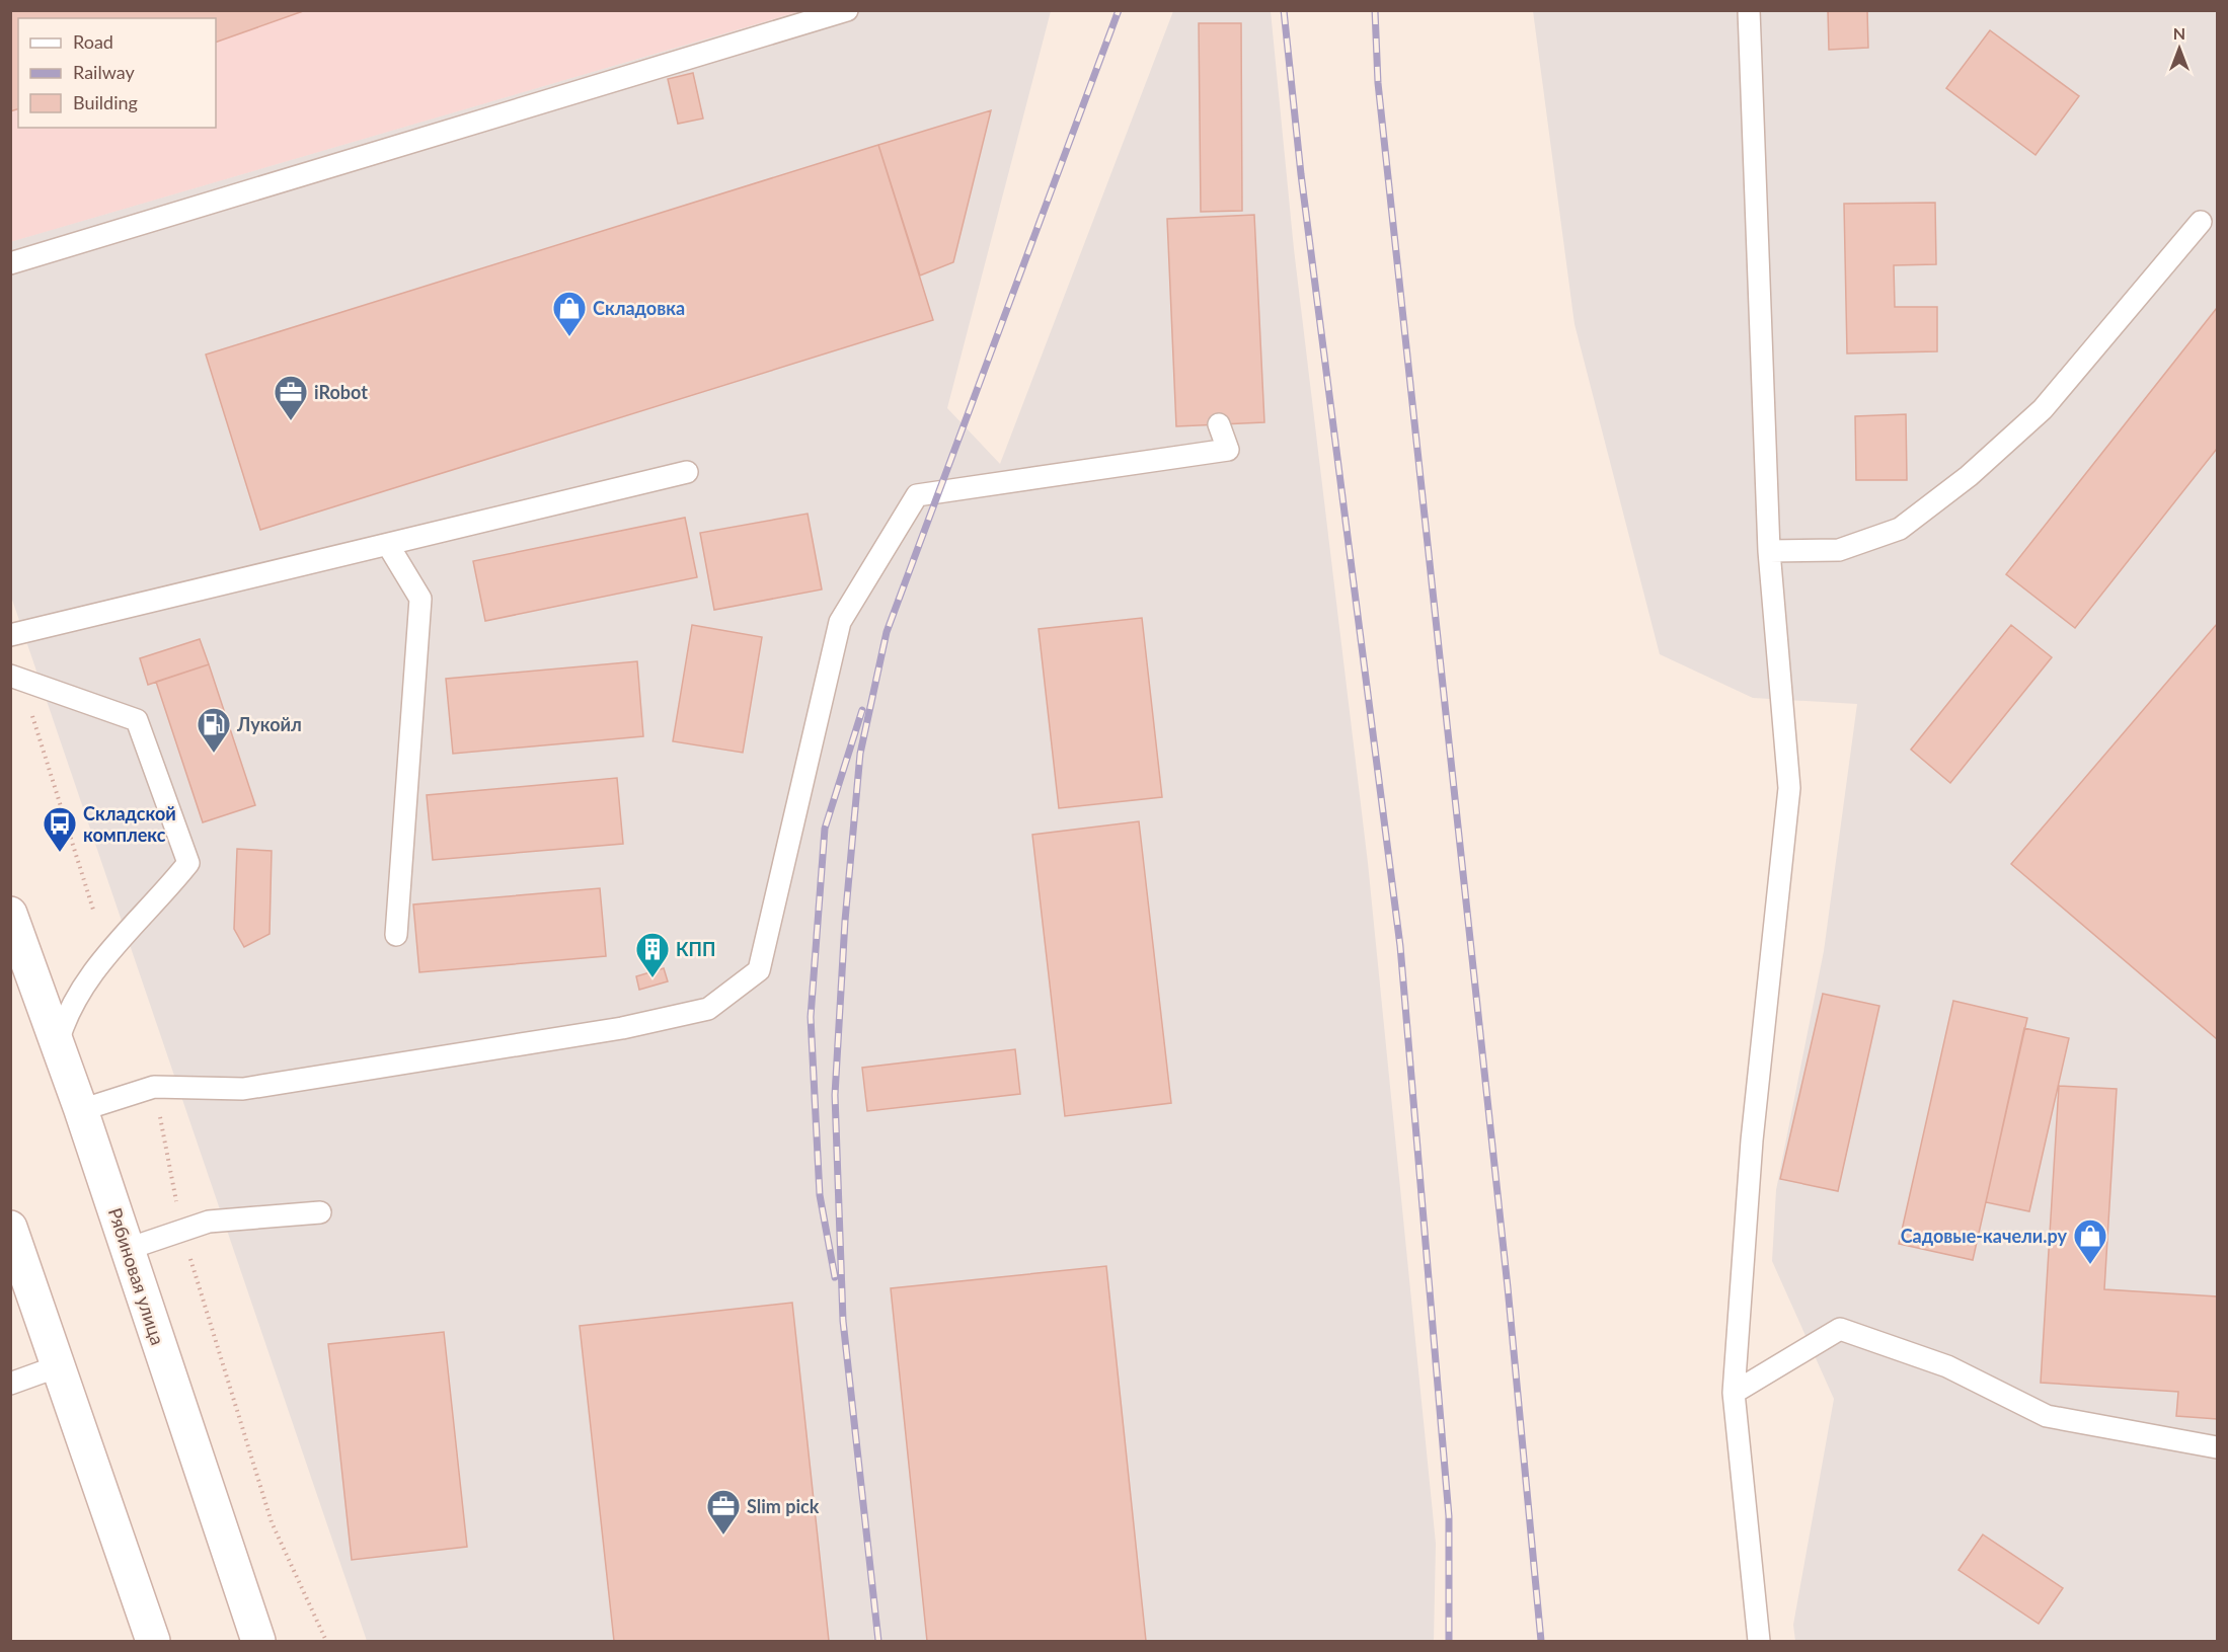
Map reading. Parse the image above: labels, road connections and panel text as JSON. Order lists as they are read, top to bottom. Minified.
{"streets":{"main road":["Рябиновая улица"]},"places":{"shop":["Складовка","Садовые-качели.ру"],"office":["iRobot","Slim pick"],"fuel station":["Лукойл"],"bus stop":["Складской комплекс"],"building":["КПП"]},"legend":["Road","Railway","Building"],"north":"top"}
